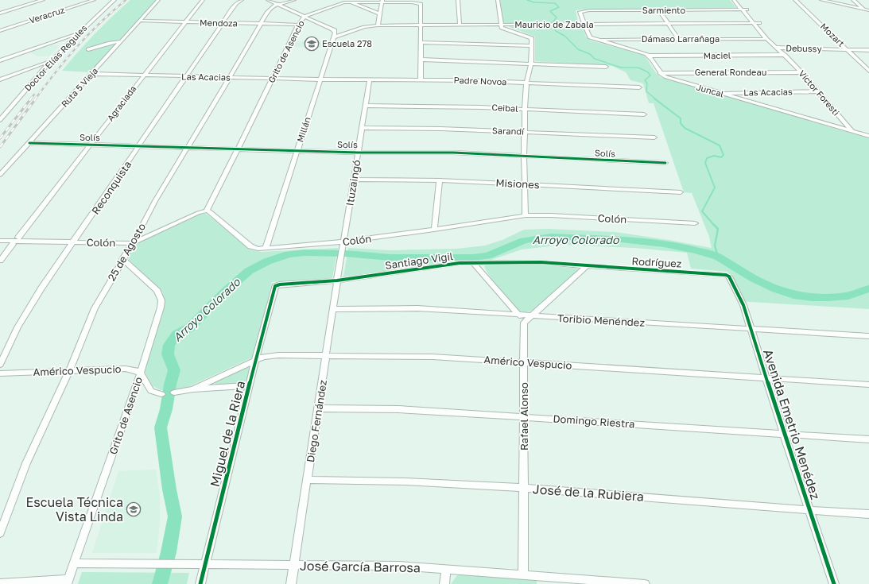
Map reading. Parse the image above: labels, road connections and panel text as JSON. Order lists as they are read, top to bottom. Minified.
{"streets":{"street":["Sarmiento","Veracruz","Mendoza","Mauricio de Zabala","Mozart","Dámaso Larrañaga","Debussy","Grito de Asencio","Maciel","Doctor Elías Regules","General Rondeau","Las Acacias","Padre Novoa","Ruta 5 Vieja","Juncal","Víctor Foresti","Agraciada","Ceibal","Millán","Sarandí","Solís","Ituzaingó","Misiones","Reconquista","Colón","25 de Agosto","Santiago Vigil","Rodríguez","Toribio Menéndez","Américo Vespucio","Rafael Alonso","Diego Fernández","Domingo Riestra","Avenida Emetrio Menédez","Miguel de la Riera","José de la Rubiera","José García Barrosa"]},"crossings":[["Sarmiento","Mauricio de Zabala"],["Mendoza","Grito de Asencio"],["Mendoza","Ruta 5 Vieja"],["Mendoza","Agraciada"],["Mendoza","Reconquista"],["Mendoza","25 de Agosto"],["Mauricio de Zabala","Grito de Asencio"],["Mauricio de Zabala","Millán"],["Mozart","Debussy"],["Debussy","Víctor Foresti"],["Grito de Asencio","Las Acacias"],["Grito de Asencio","Padre Novoa"],["Grito de Asencio","Solís"],["Grito de Asencio","Colón"],["Grito de Asencio","25 de Agosto"],["Grito de Asencio","Américo Vespucio"],["Grito de Asencio","José García Barrosa"],["Maciel","Víctor Foresti"],["General Rondeau","Juncal"],["General Rondeau","Víctor Foresti"],["Las Acacias","Padre Novoa"],["Las Acacias","Ruta 5 Vieja"],["Las Acacias","Juncal"],["Las Acacias","Víctor Foresti"],["Las Acacias","Agraciada"],["Las Acacias","Millán"],["Las Acacias","Reconquista"],["Las Acacias","25 de Agosto"],["Padre Novoa","Millán"],["Padre Novoa","Ituzaingó"],["Ruta 5 Vieja","Solís"],["Juncal","Víctor Foresti"],["Agraciada","Solís"],["Agraciada","Colón"],["Ceibal","Ituzaingó"],["Millán","Solís"],["Millán","Colón"],["Sarandí","Ituzaingó"],["Solís","Ituzaingó"],["Solís","Reconquista"],["Solís","25 de Agosto"],["Ituzaingó","Misiones"],["Ituzaingó","Colón"],["Ituzaingó","Diego Fernández"],["Reconquista","Colón"],["Colón","25 de Agosto"],["25 de Agosto","Américo Vespucio"],["Santiago Vigil","Rodríguez"],["Santiago Vigil","Diego Fernández"],["Santiago Vigil","Miguel de la Riera"],["Rodríguez","Avenida Emetrio Menédez"],["Toribio Menéndez","Diego Fernández"],["Toribio Menéndez","Avenida Emetrio Menédez"],["Américo Vespucio","Rafael Alonso"],["Américo Vespucio","Diego Fernández"],["Américo Vespucio","Avenida Emetrio Menédez"],["Américo Vespucio","Miguel de la Riera"],["Rafael Alonso","Domingo Riestra"],["Rafael Alonso","José de la Rubiera"],["Rafael Alonso","José García Barrosa"],["Diego Fernández","Domingo Riestra"],["Diego Fernández","José de la Rubiera"],["Diego Fernández","José García Barrosa"],["Domingo Riestra","Avenida Emetrio Menédez"],["Avenida Emetrio Menédez","José de la Rubiera"],["Miguel de la Riera","José García Barrosa"]],"water":["Arroyo Colorado"],"places":{"school or university":["Escuela 278","Escuela Técnica Vista Linda"]}}
